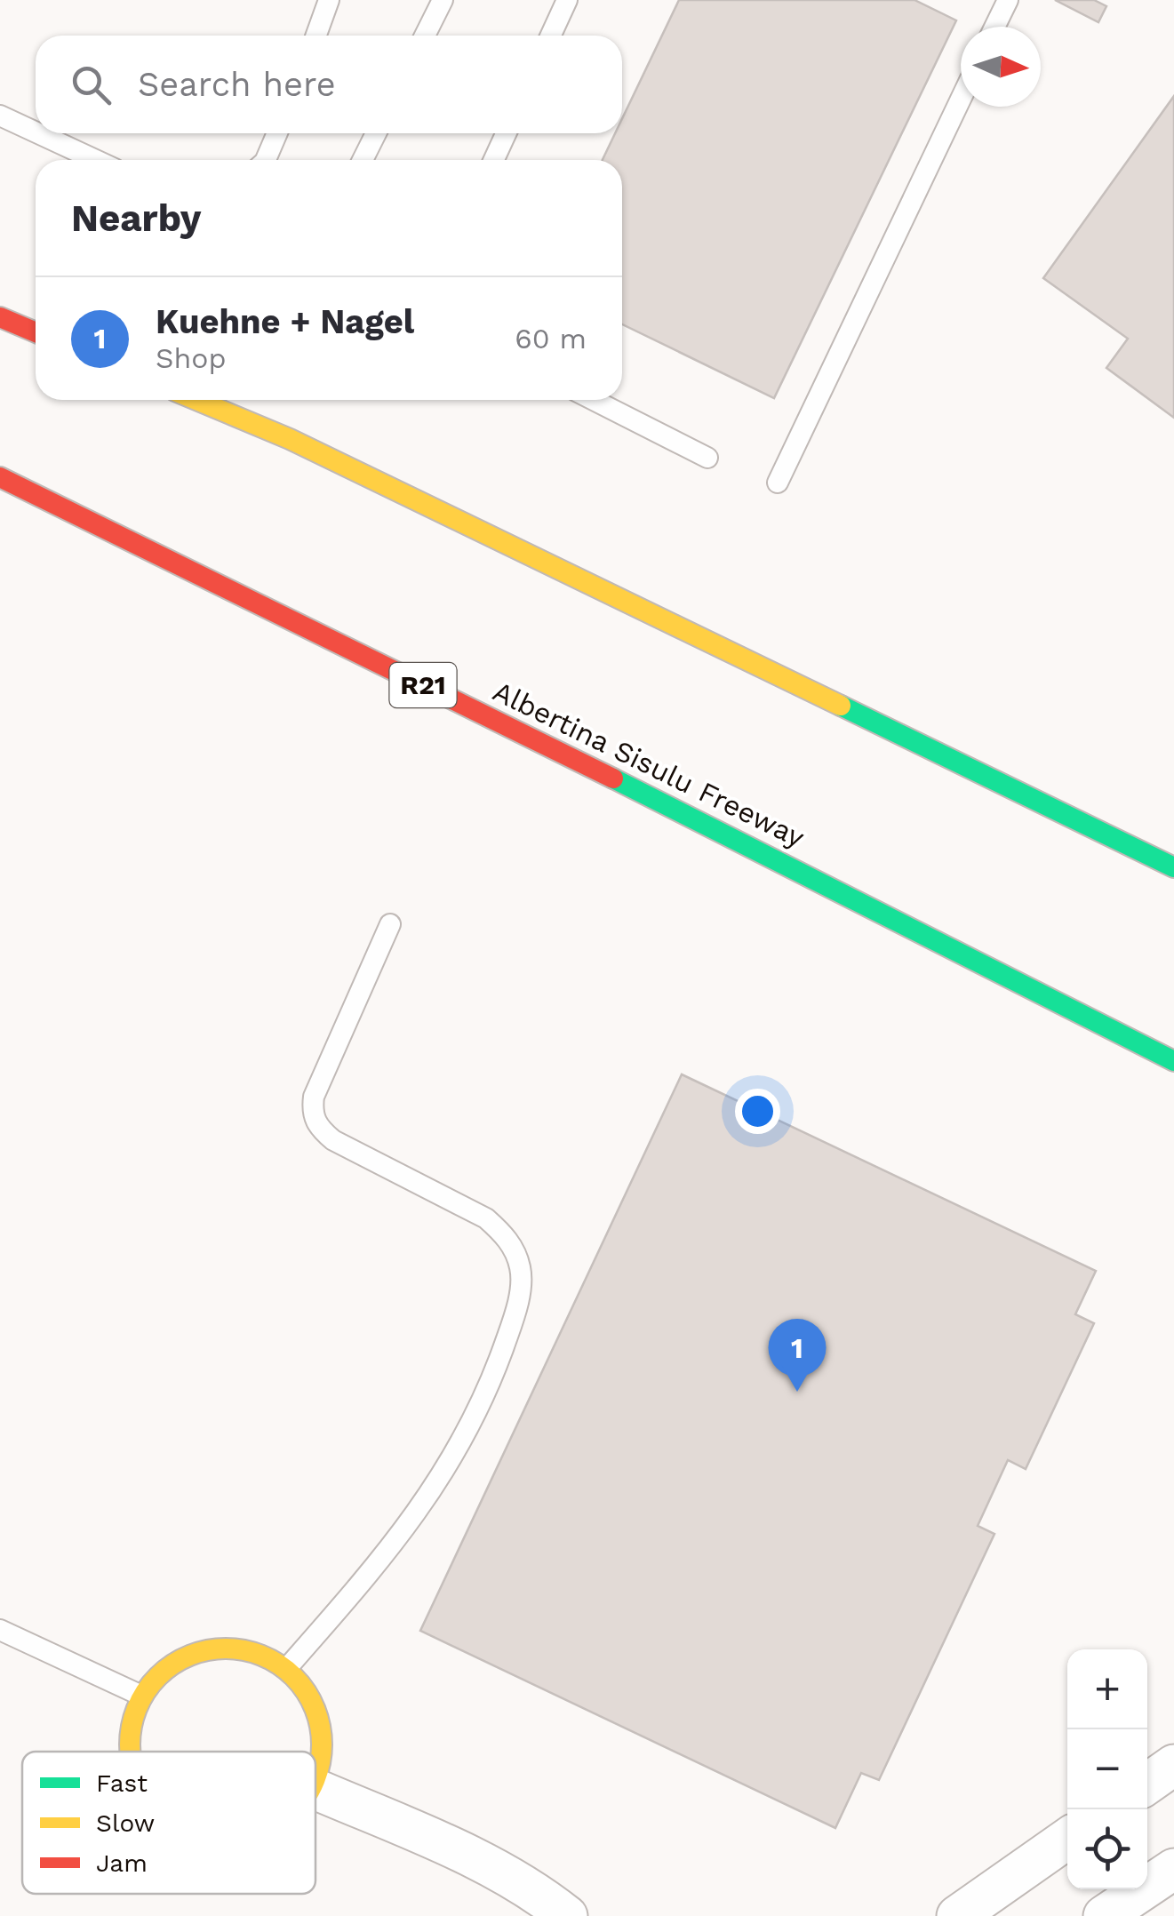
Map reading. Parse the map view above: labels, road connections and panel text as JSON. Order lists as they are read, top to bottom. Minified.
{"streets":{"main road":["R21","Albertina Sisulu Freeway"]},"legend":["Fast","Slow","Jam"],"north":"right","page":{"search":"Search here","heading":"Nearby","list":[{"mark":"1","name":"Kuehne + Nagel","note":"Shop","value":"60 m"}],"pins":"1","map_buttons":["+","−"]}}
